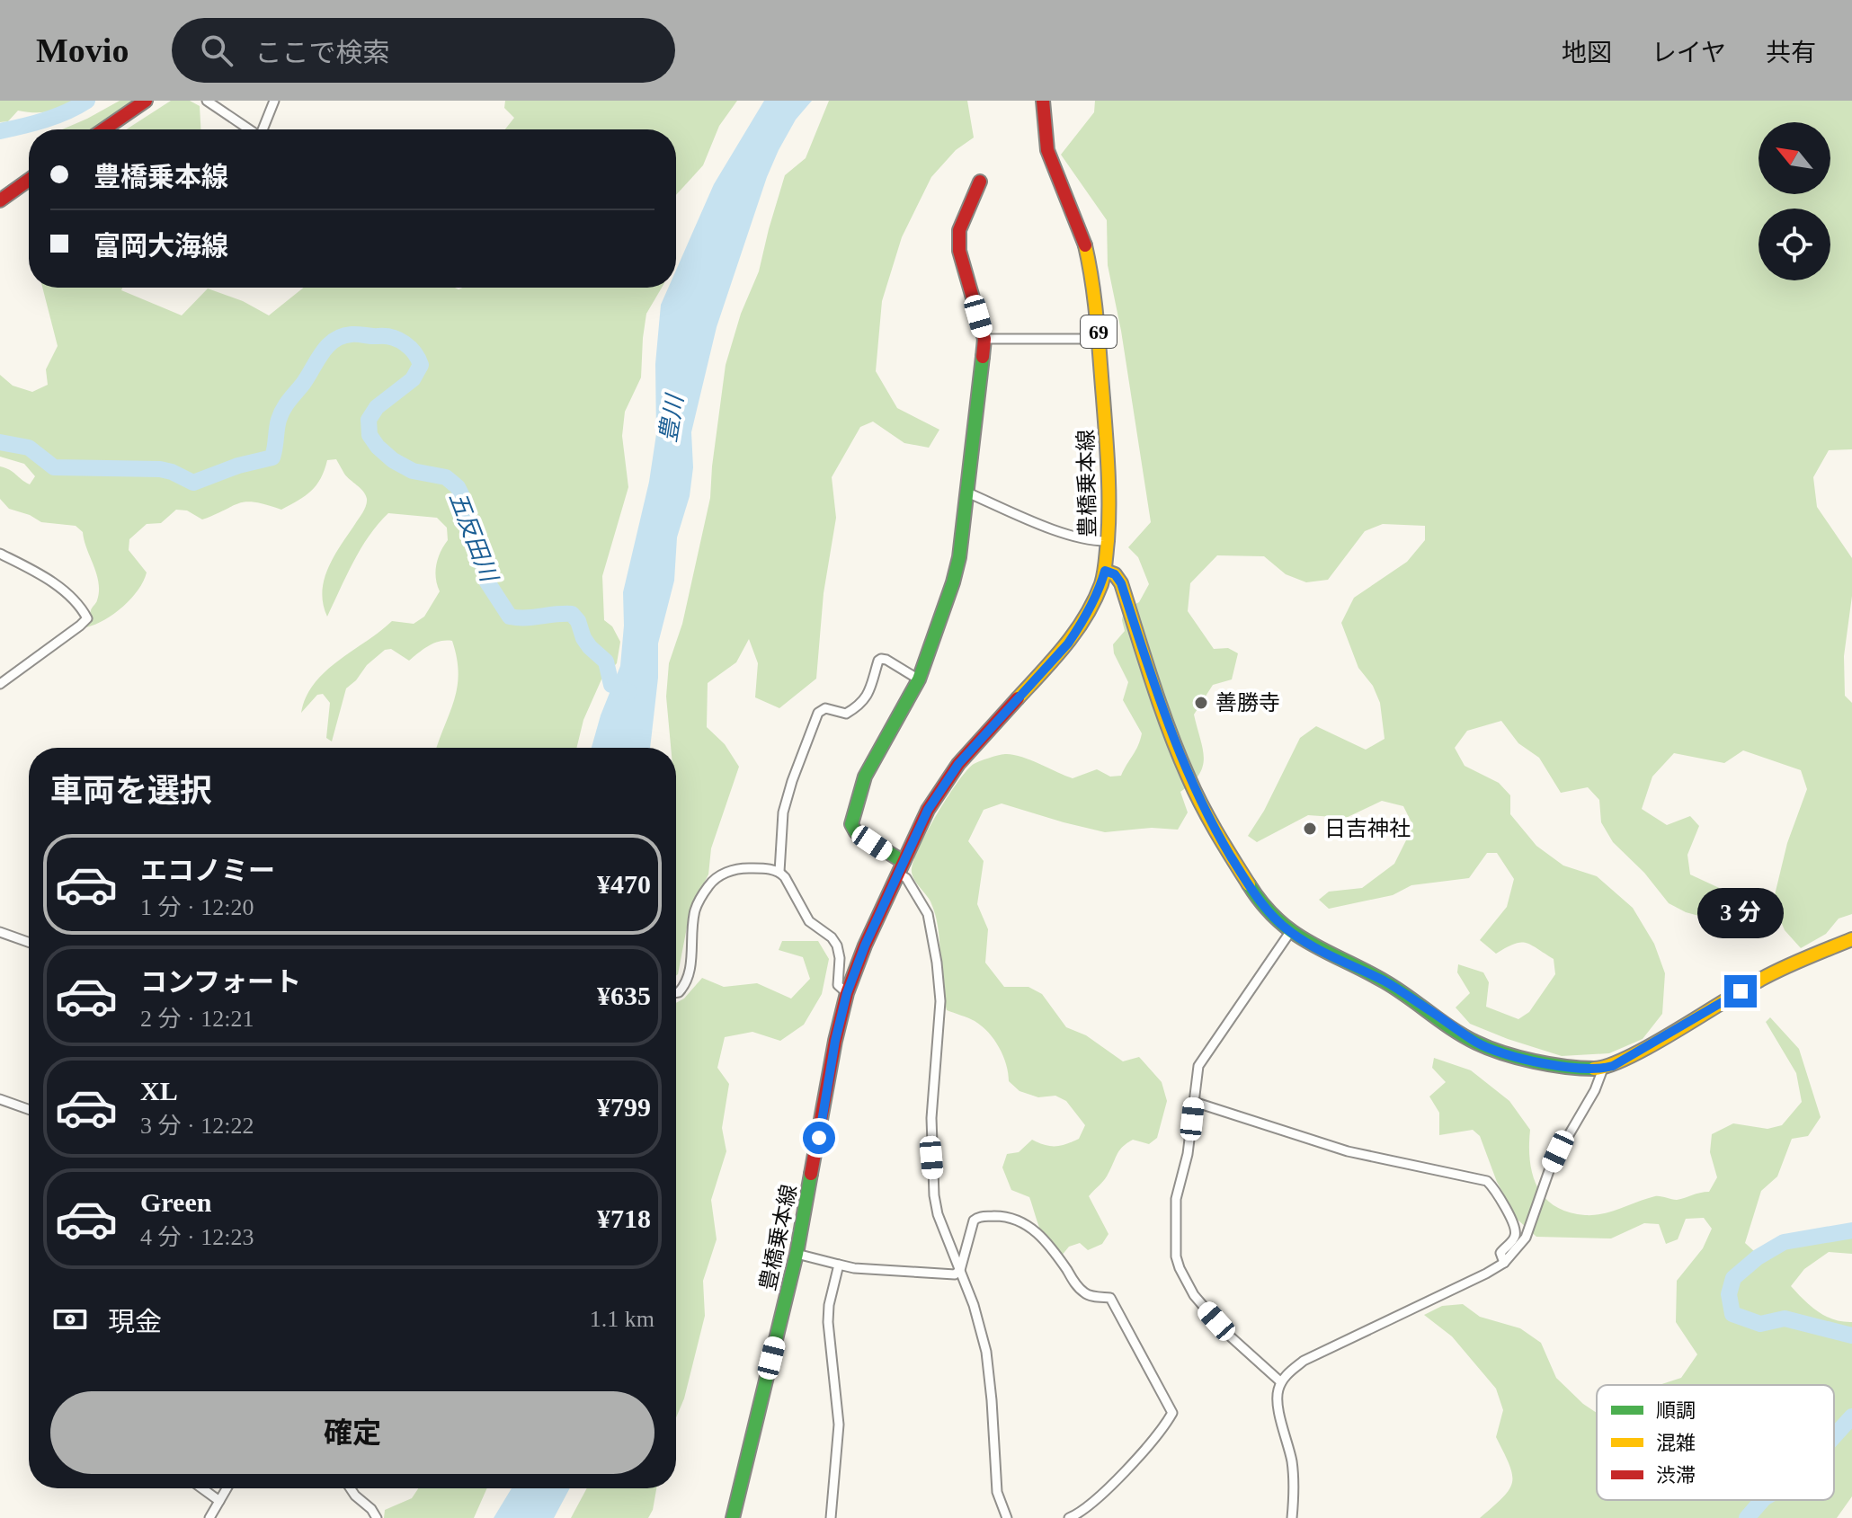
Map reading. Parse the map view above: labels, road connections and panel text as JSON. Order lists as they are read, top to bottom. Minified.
{"streets":{"main road":["69","豊橋乗本線"]},"water":["豊川","五反田川"],"places":["善勝寺","日吉神社"],"legend":["順調","混雑","渋滞"],"north":"top left","page":{"header":"Movio","search":"ここで検索","nav":["地図","レイヤ","共有"],"banner":["豊橋乗本線","富岡大海線"],"heading":"車両を選択","list":[{"name":"エコノミー","note":"1 分 · 12:20","value":"¥470"},{"name":"コンフォート","note":"2 分 · 12:21","value":"¥635"},{"name":"XL","note":"3 分 · 12:22","value":"¥799"},{"name":"Green","note":"4 分 · 12:23","value":"¥718"}],"bubble":"3 分","pay":["現金","1.1 km"],"buttons":"確定"}}
